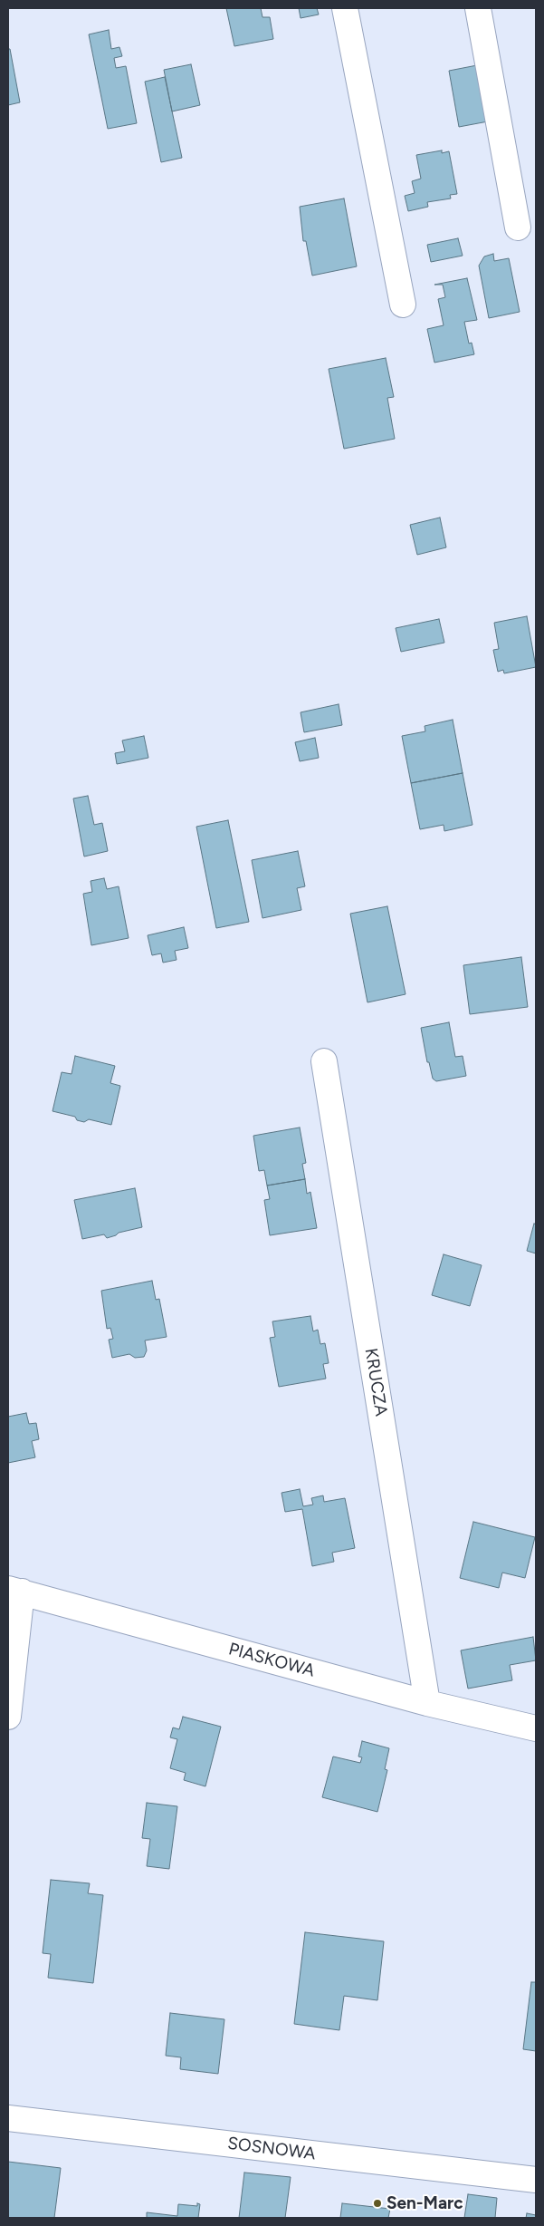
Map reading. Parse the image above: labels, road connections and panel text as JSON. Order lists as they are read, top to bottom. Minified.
{"streets":{"street":["KRUCZA","PIASKOWA","SOSNOWA"]},"crossings":[["KRUCZA","PIASKOWA"]],"places":["Sen-Marc"]}
